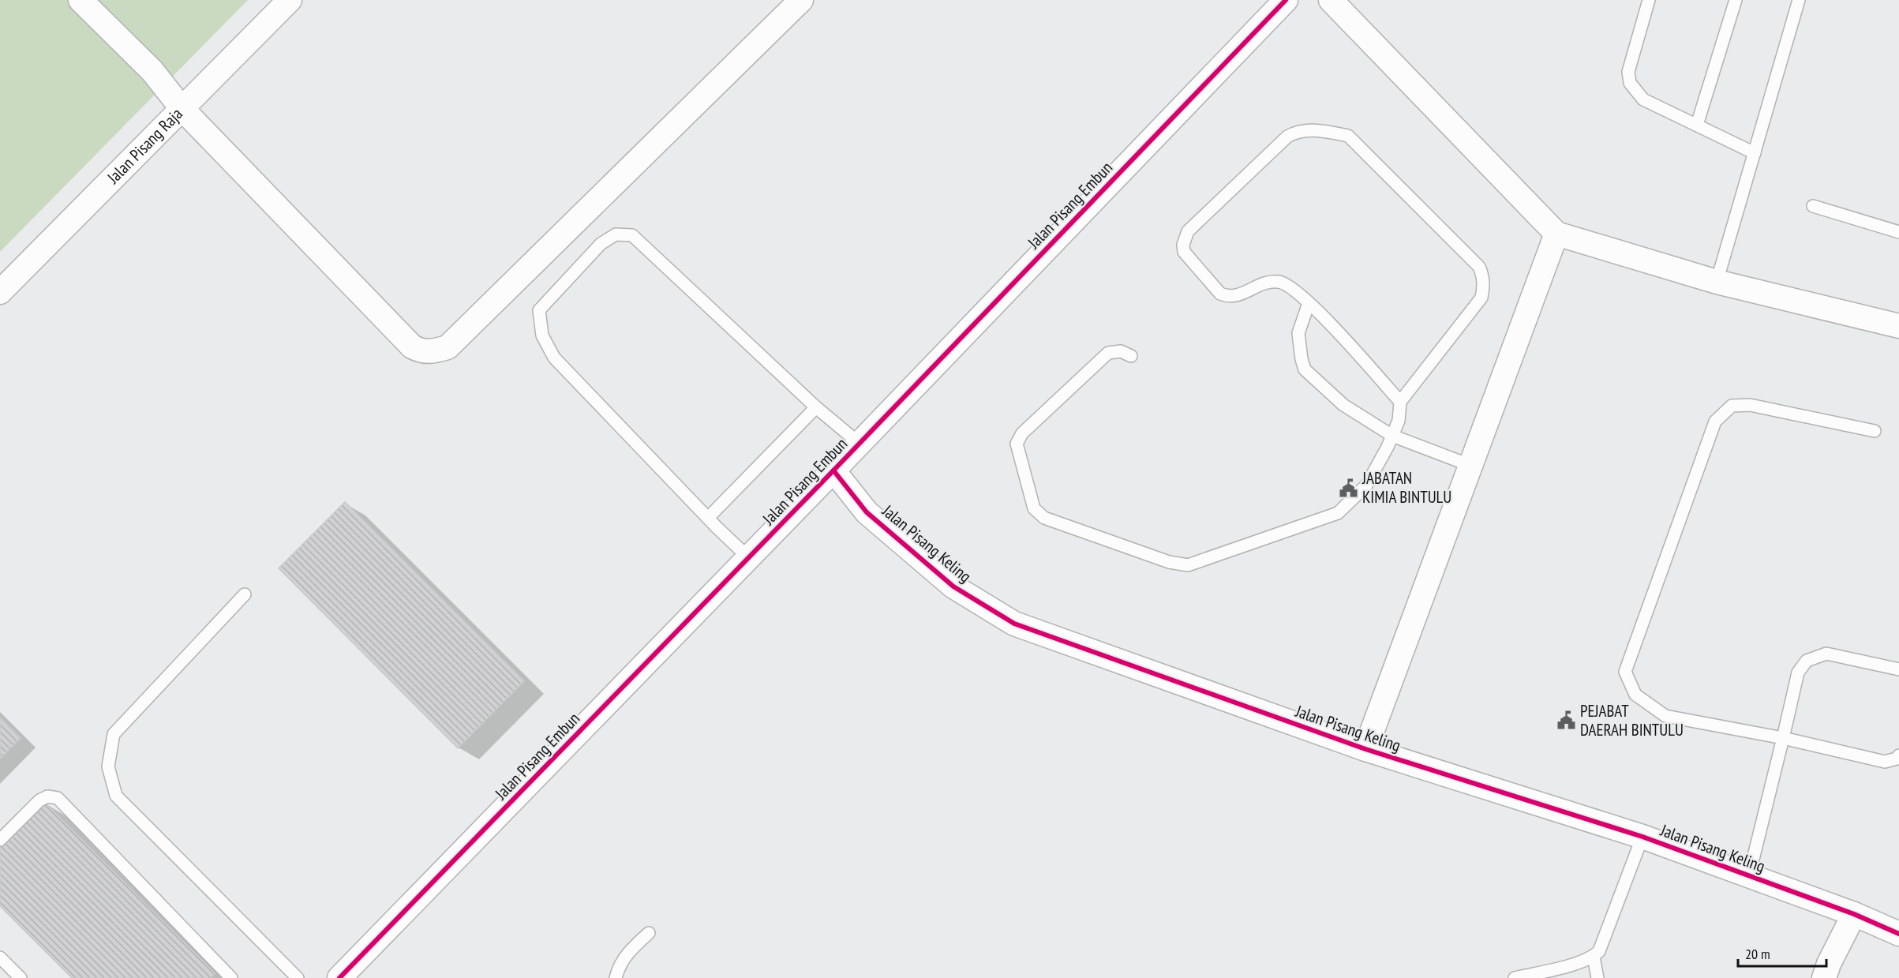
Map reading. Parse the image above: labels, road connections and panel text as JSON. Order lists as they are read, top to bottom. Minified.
{"streets":{"street":["Jalan Pisang Raja","Jalan Pisang Embun","Jalan Pisang Keling"]},"crossings":[["Jalan Pisang Embun","Jalan Pisang Keling"]],"places":{"public building":["JABATAN KIMIA BINTULU","PEJABAT DAERAH BINTULU"]},"scale_bar":"20 m"}
